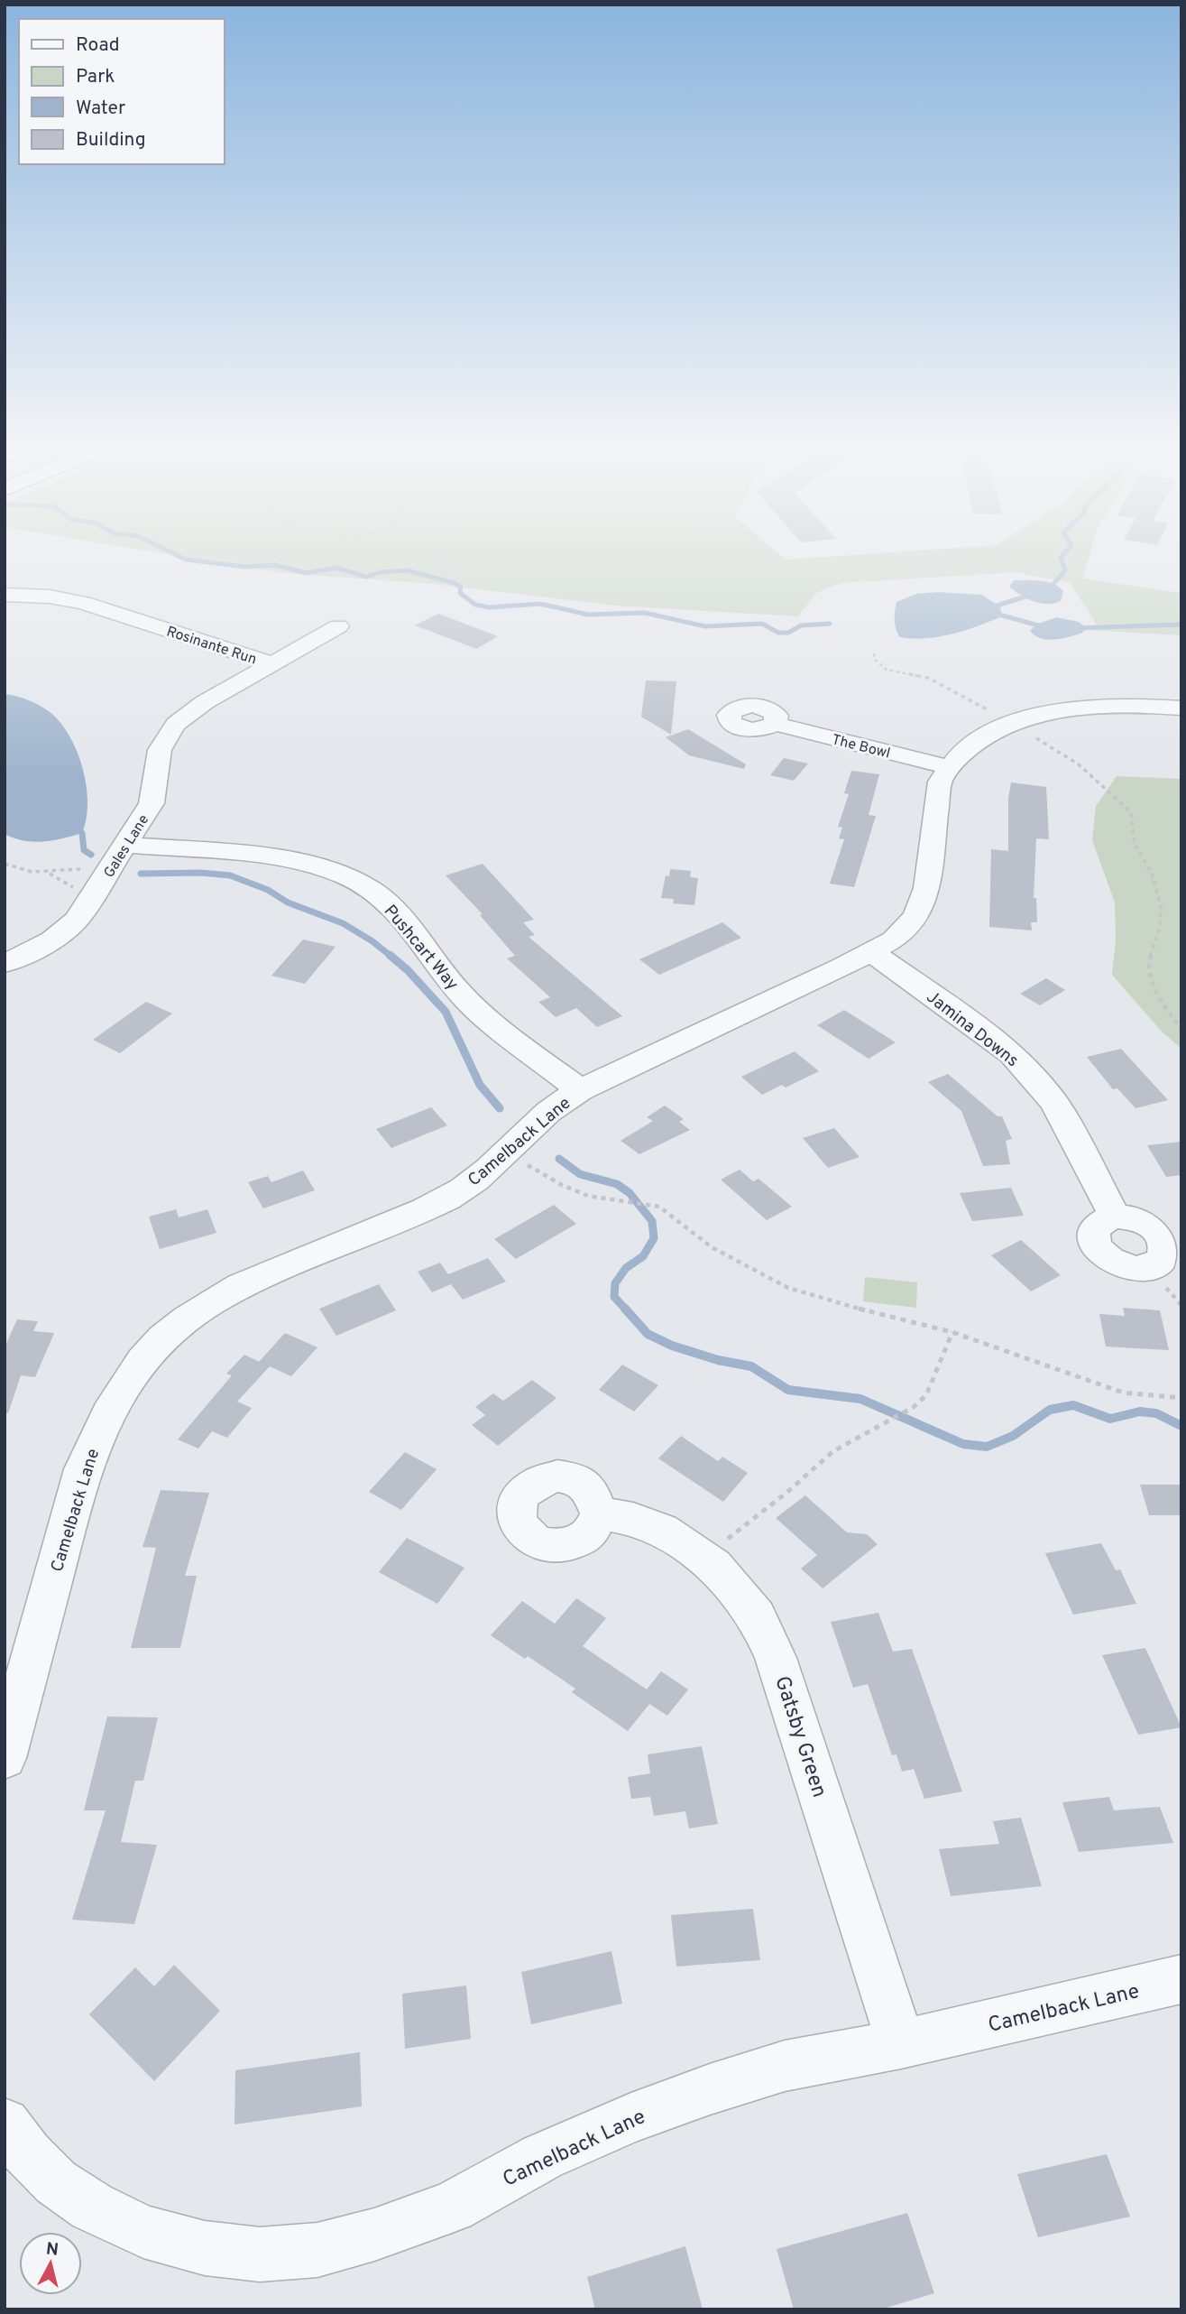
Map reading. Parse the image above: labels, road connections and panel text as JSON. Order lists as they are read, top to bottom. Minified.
{"streets":{"street":["Rosinante Run","The Bowl","Gales Lane","Pushcart Way","Jamina Downs","Camelback Lane","Gatsby Green"]},"crossings":[["Rosinante Run","Gales Lane"],["The Bowl","Camelback Lane"],["Gales Lane","Pushcart Way"],["Pushcart Way","Camelback Lane"],["Jamina Downs","Camelback Lane"],["Camelback Lane","Gatsby Green"]],"legend":["Road","Park","Water","Building"],"north":"top"}
